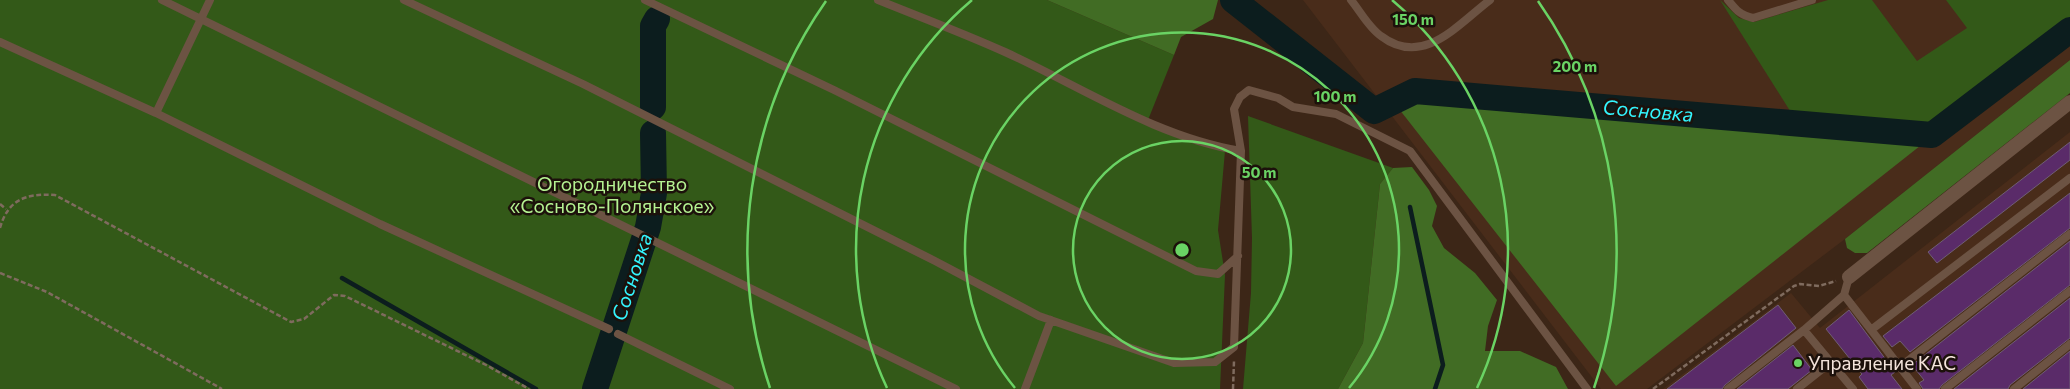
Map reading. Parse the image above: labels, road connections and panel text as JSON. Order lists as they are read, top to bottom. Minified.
{"water":["Сосновка"],"parks":["Огородничество «Сосново-Полянское»"],"places":["Управление КАС"],"rings":["150 m","200 m","100 m","50 m"]}
